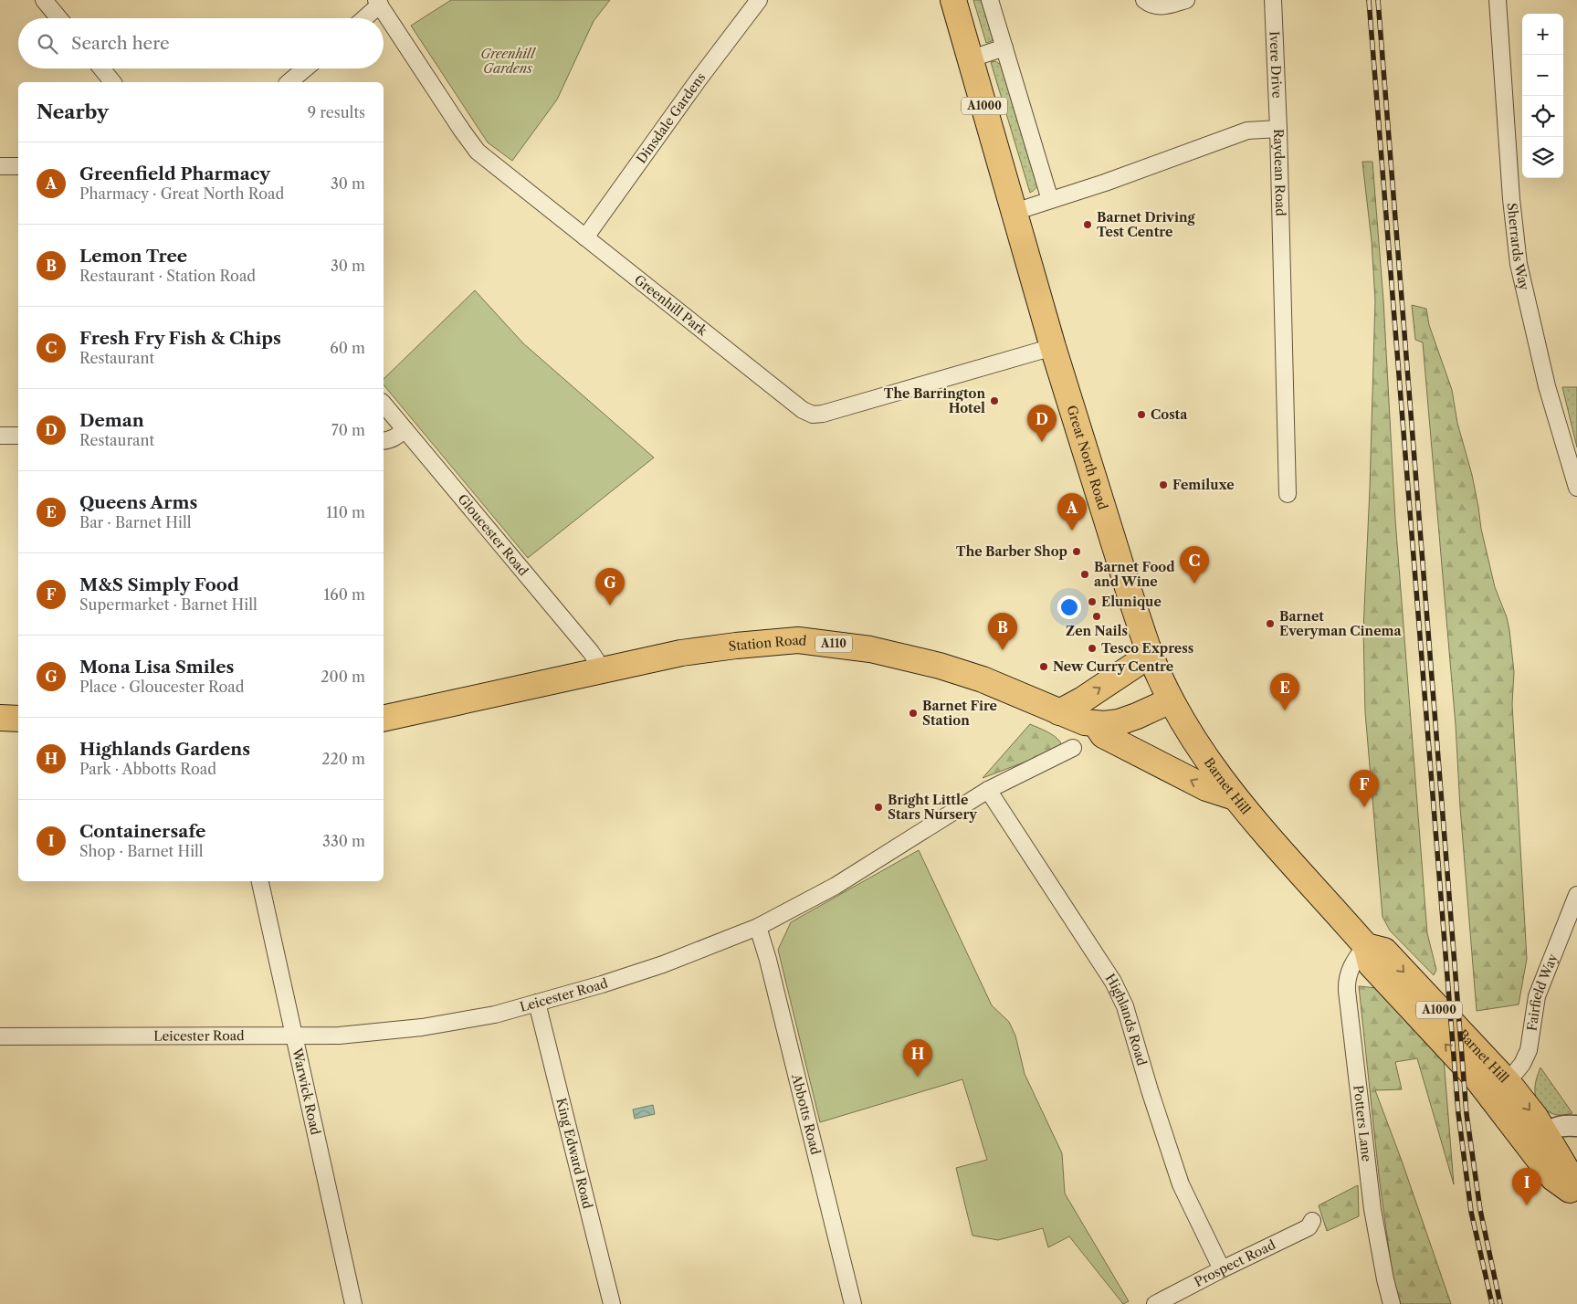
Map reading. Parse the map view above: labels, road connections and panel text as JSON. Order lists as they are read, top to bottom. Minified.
{"streets":{"main road":["A1000","Great North Road","A110","Station Road","Barnet Hill"],"street":["Ivere Drive","Dinsdale Gardens","Raydean Road","Sherrards Way","Greenhill Park","Gloucester Road","Fairfield Way","Leicester Road","Highlands Road","Warwick Road","Abbotts Road","Potters Lane","King Edward Road","Prospect Road"]},"crossings":[["Ivere Drive","Raydean Road"],["A1000","Raydean Road"],["A1000","Great North Road"],["Dinsdale Gardens","Greenhill Park"],["Raydean Road","Great North Road"],["Greenhill Park","Great North Road"],["Great North Road","Station Road"],["Great North Road","Barnet Hill"],["Gloucester Road","Station Road"],["Station Road","Barnet Hill"],["Barnet Hill","Fairfield Way"],["Barnet Hill","Potters Lane"],["Leicester Road","Highlands Road"],["Leicester Road","Warwick Road"],["Leicester Road","Abbotts Road"],["Leicester Road","King Edward Road"],["Highlands Road","Prospect Road"]],"parks":["Greenhill Gardens"],"places":["Barnet Driving Test Centre","The Barrington Hotel","Costa","Femiluxe","The Barber Shop","Barnet Food and Wine","Elunique","Zen Nails","Barnet Everyman Cinema","Tesco Express","New Curry Centre","Barnet Fire Station","Bright Little Stars Nursery"],"page":{"map_buttons":["+","−"],"search":"Search here","heading":["Nearby","9 results"],"list":[{"mark":"A","name":"Greenfield Pharmacy","note":"Pharmacy · Great North Road","value":"30 m"},{"mark":"B","name":"Lemon Tree","note":"Restaurant · Station Road","value":"30 m"},{"mark":"C","name":"Fresh Fry Fish & Chips","note":"Restaurant","value":"60 m"},{"mark":"D","name":"Deman","note":"Restaurant","value":"70 m"},{"mark":"E","name":"Queens Arms","note":"Bar · Barnet Hill","value":"110 m"},{"mark":"F","name":"M&S Simply Food","note":"Supermarket · Barnet Hill","value":"160 m"},{"mark":"G","name":"Mona Lisa Smiles","note":"Place · Gloucester Road","value":"200 m"},{"mark":"H","name":"Highlands Gardens","note":"Park · Abbotts Road","value":"220 m"},{"mark":"I","name":"Containersafe","note":"Shop · Barnet Hill","value":"330 m"}],"pins":["D","A","C","G","B","E","F","H","I"]}}
